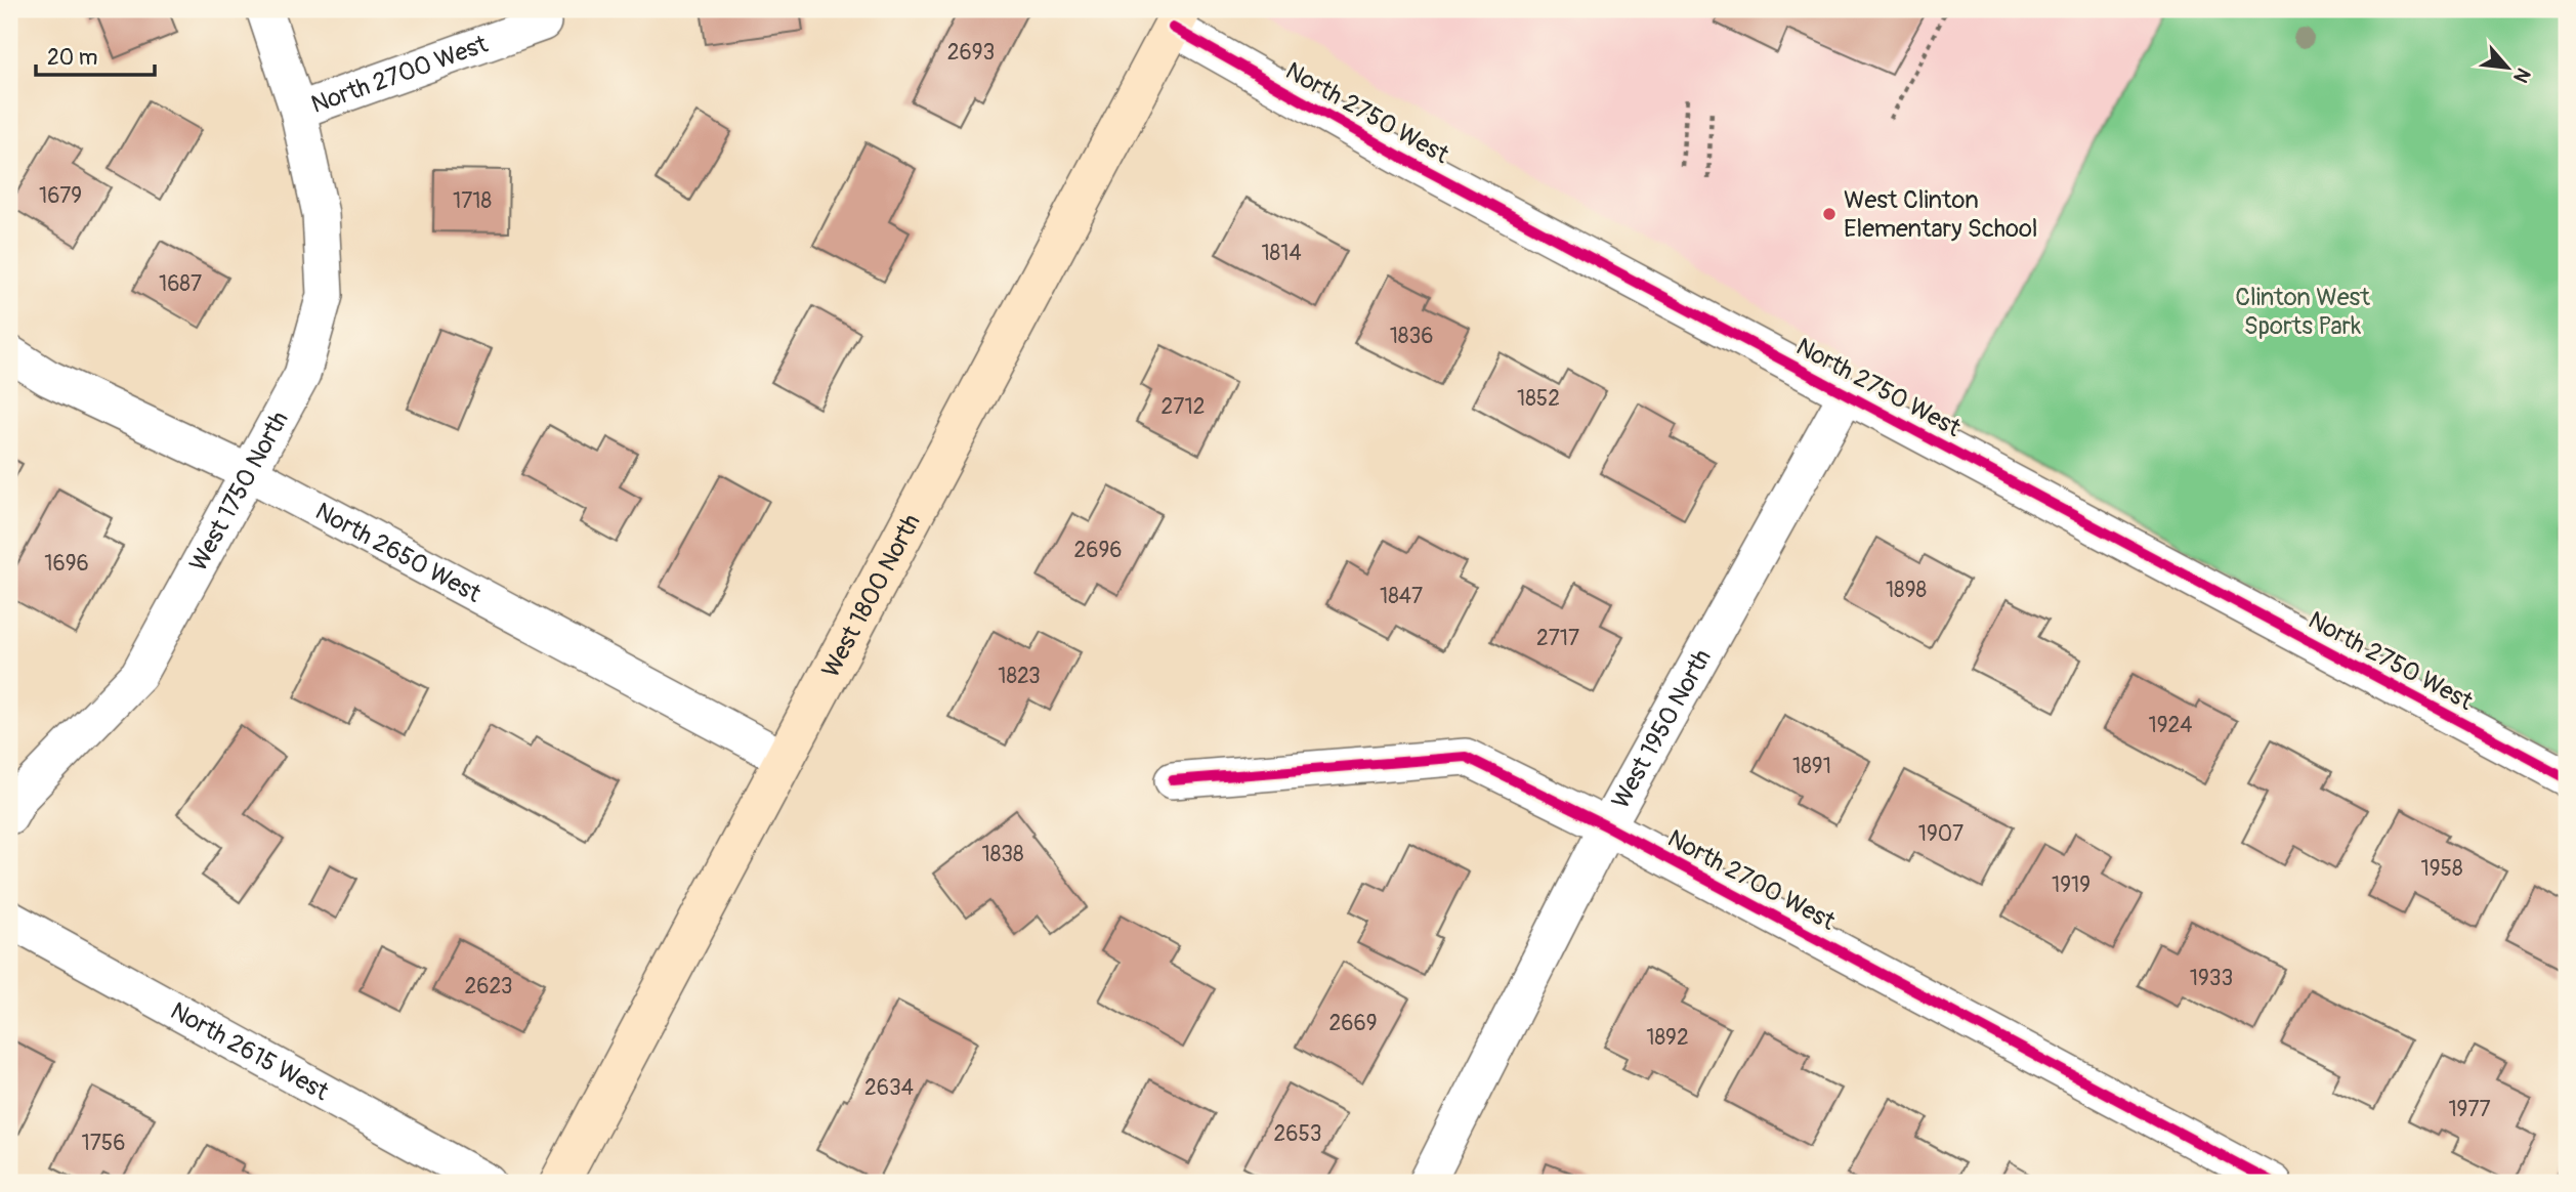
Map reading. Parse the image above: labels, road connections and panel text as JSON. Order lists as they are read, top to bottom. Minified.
{"streets":{"main road":["West 1800 North"],"street":["North 2700 West","North 2750 West","West 1750 North","North 2650 West","West 1950 North","North 2615 West"]},"crossings":[["North 2700 West","West 1750 North"],["North 2700 West","West 1950 North"],["North 2750 West","West 1800 North"],["North 2750 West","West 1950 North"],["West 1750 North","North 2650 West"],["North 2650 West","West 1800 North"]],"parks":["Clinton West Sports Park"],"places":["West Clinton Elementary School"],"house_numbers":["2693","1679","1718","1814","1687","1836","1852","2712","2696","1696","1898","1847","2717","1823","1924","1891","1907","1838","1958","1919","1933","2623","2669","1892","2634","1977","2653","1756"],"scale_bar":"20 m","north":"bottom right"}
